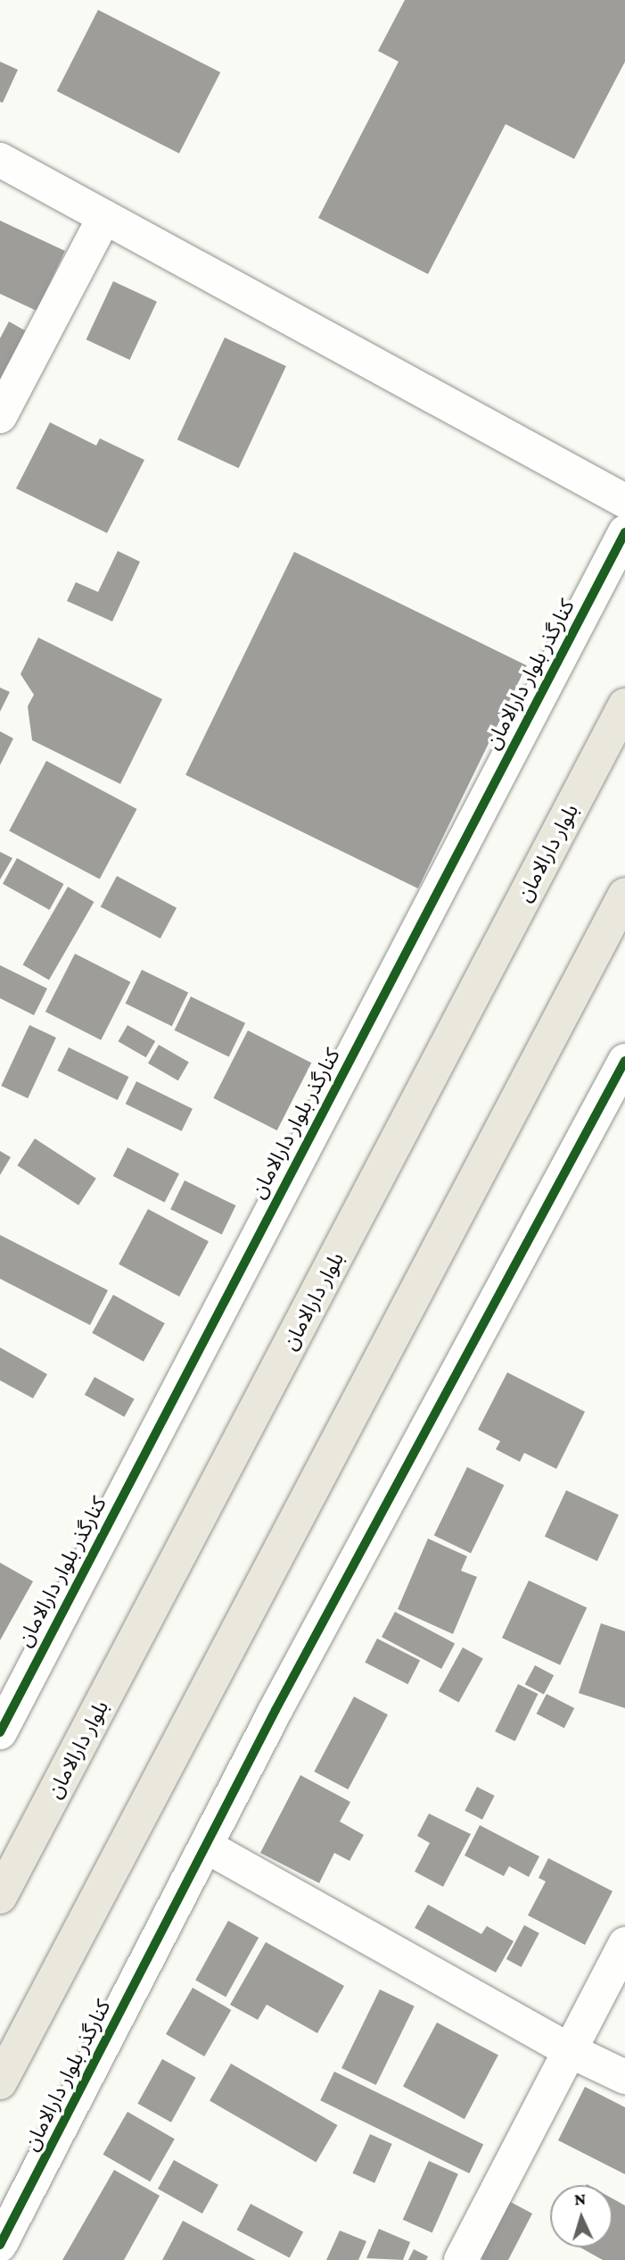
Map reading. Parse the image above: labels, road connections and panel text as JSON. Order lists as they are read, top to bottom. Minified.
{"streets":{"main road":["بلوار دارالامان"],"street":["کنارگذر بلوار دارالامان"]},"north":"top"}
